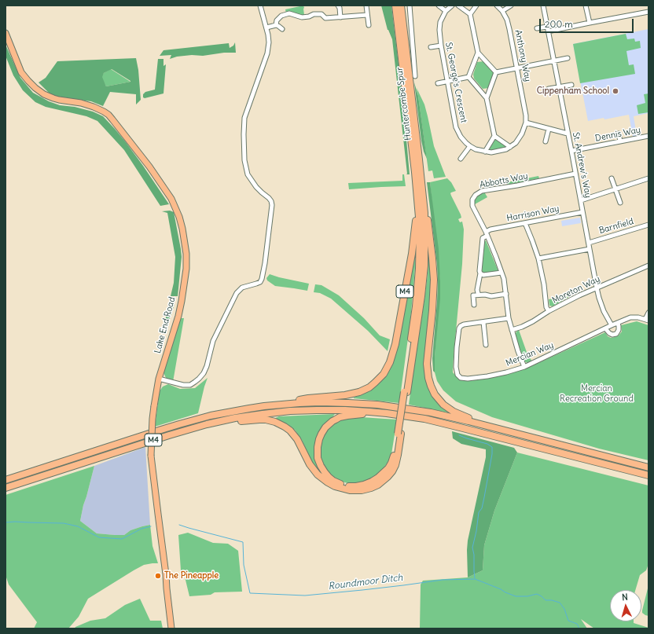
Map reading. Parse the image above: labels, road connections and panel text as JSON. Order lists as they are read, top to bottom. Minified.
{"streets":{"highway":["Huntercombe Spur","M4"],"main road":["Lake End Road"],"street":["Anthony Way","St. George's Crescent","Dennis Way","St. Andrew's Way","Abbotts Way","Harrison Way","Barnfield","Moreton Way","Mercian Way"]},"crossings":[["Anthony Way","St. George's Crescent"],["Huntercombe Spur","M4"],["Dennis Way","St. Andrew's Way"],["St. Andrew's Way","Abbotts Way"],["St. Andrew's Way","Harrison Way"],["St. Andrew's Way","Barnfield"],["St. Andrew's Way","Moreton Way"],["St. Andrew's Way","Mercian Way"],["Abbotts Way","Harrison Way"],["Abbotts Way","Moreton Way"],["Abbotts Way","Mercian Way"]],"water":["Roundmoor Ditch"],"parks":["Mercian Recreation Ground"],"places":["Cippenham School","The Pineapple"],"scale_bar":"200 m","north":"top"}
